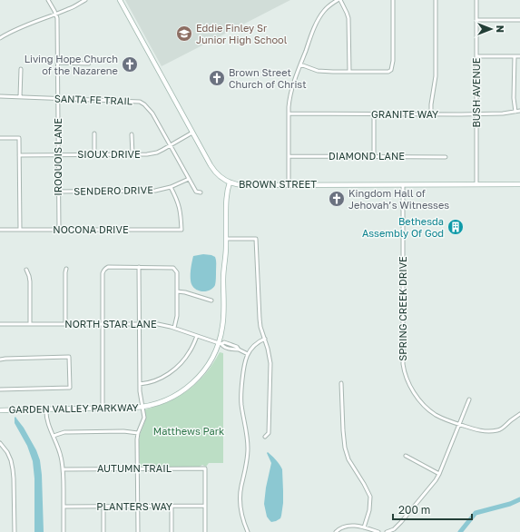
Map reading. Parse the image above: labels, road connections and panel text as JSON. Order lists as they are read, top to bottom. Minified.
{"streets":{"main road":["BROWN STREET","GARDEN VALLEY PARKWAY"],"street":["BUSH AVENUE","SANTA FE TRAIL","GRANITE WAY","SIOUX DRIVE","DIAMOND LANE","IROQUOIS LANE","SENDERO DRIVE","NOCONA DRIVE","SPRING CREEK DRIVE","NORTH STAR LANE","AUTUMN TRAIL","PLANTERS WAY"]},"crossings":[["BUSH AVENUE","GRANITE WAY"],["BUSH AVENUE","BROWN STREET"],["SANTA FE TRAIL","SIOUX DRIVE"],["SANTA FE TRAIL","IROQUOIS LANE"],["SANTA FE TRAIL","SENDERO DRIVE"],["SIOUX DRIVE","IROQUOIS LANE"],["SIOUX DRIVE","BROWN STREET"],["IROQUOIS LANE","SENDERO DRIVE"],["IROQUOIS LANE","NOCONA DRIVE"],["BROWN STREET","SPRING CREEK DRIVE"],["BROWN STREET","GARDEN VALLEY PARKWAY"],["SENDERO DRIVE","NOCONA DRIVE"],["NORTH STAR LANE","GARDEN VALLEY PARKWAY"],["AUTUMN TRAIL","PLANTERS WAY"]],"parks":["Matthews Park"],"places":{"school or university":["Eddie Finley Sr Junior High School"],"church":["Living Hope Church of the Nazarene","Brown Street Church of Christ","Kingdom Hall of Jehovah’s Witnesses"],"building":["Bethesda Assembly Of God"]},"scale_bar":"200 m","north":"right"}
